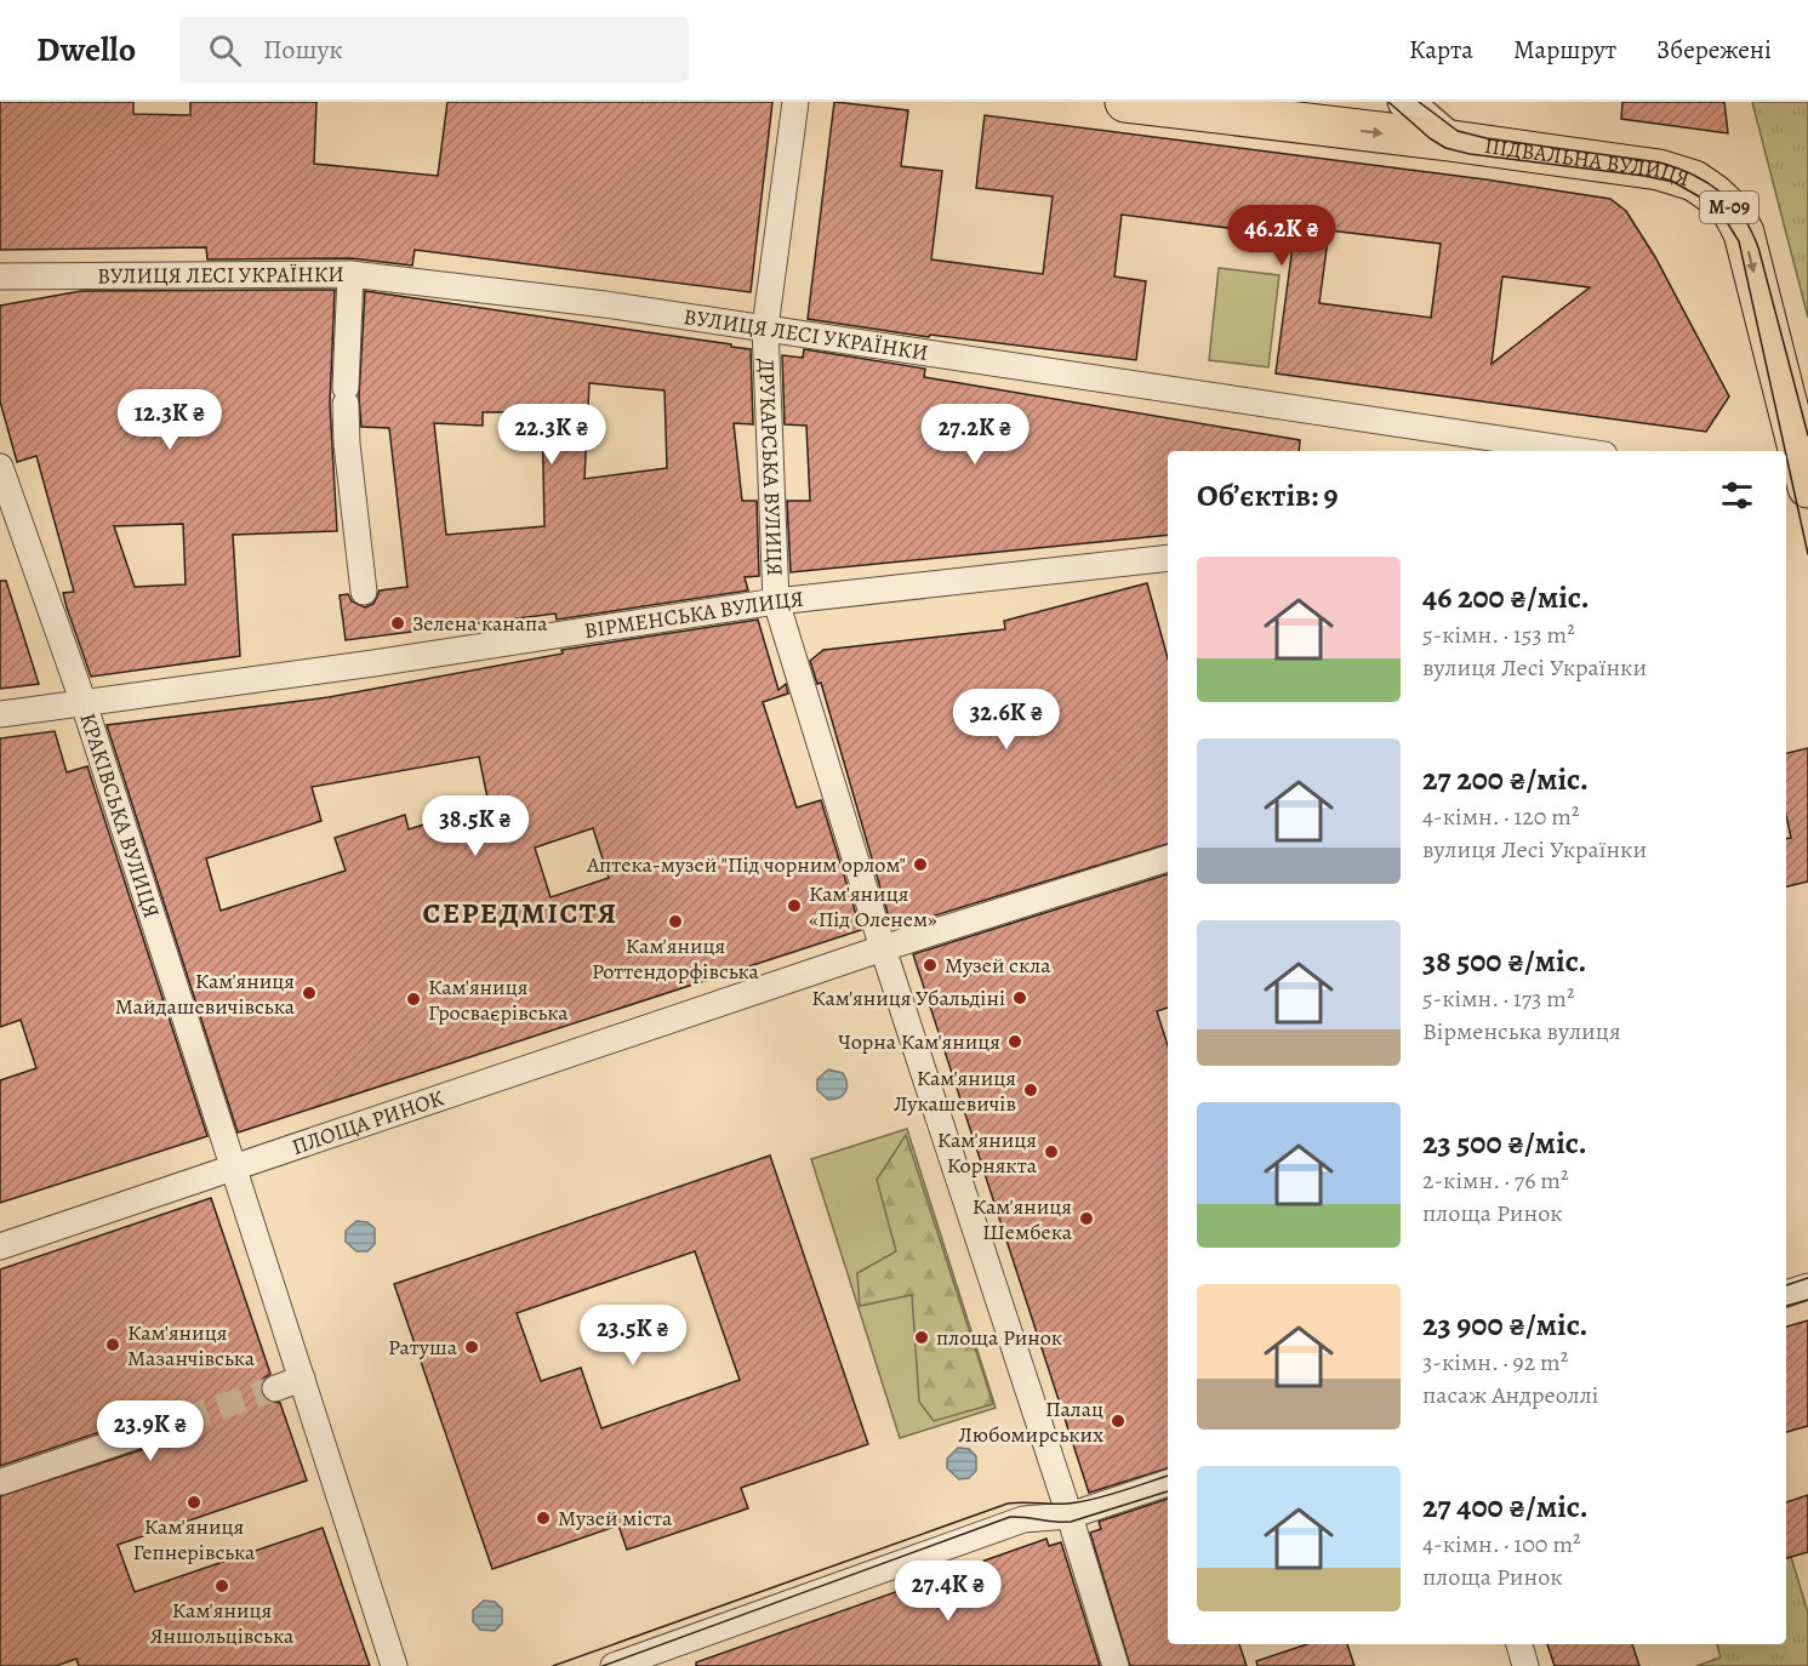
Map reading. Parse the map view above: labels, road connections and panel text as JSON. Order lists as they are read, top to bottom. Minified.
{"streets":{"main road":["ПІДВАЛЬНА ВУЛИЦЯ","М-09"],"street":["ВУЛИЦЯ ЛЕСІ УКРАЇНКИ","ДРУКАРСЬКА ВУЛИЦЯ","ВІРМЕНСЬКА ВУЛИЦЯ","КРАКІВСЬКА ВУЛИЦЯ","ПЛОЩА РИНОК"]},"crossings":[["ПІДВАЛЬНА ВУЛИЦЯ","М-09"],["ВУЛИЦЯ ЛЕСІ УКРАЇНКИ","ДРУКАРСЬКА ВУЛИЦЯ"],["ДРУКАРСЬКА ВУЛИЦЯ","ВІРМЕНСЬКА ВУЛИЦЯ"],["ДРУКАРСЬКА ВУЛИЦЯ","ПЛОЩА РИНОК"],["ВІРМЕНСЬКА ВУЛИЦЯ","КРАКІВСЬКА ВУЛИЦЯ"],["КРАКІВСЬКА ВУЛИЦЯ","ПЛОЩА РИНОК"]],"one_way":["ПІДВАЛЬНА ВУЛИЦЯ"],"districts":["СЕРЕДМІСТЯ"],"places":["Зелена канапа","Аптека-музей \"Під чорним орлом\"","Кам'яниця «Під Оленем»","Кам'яниця Роттендорфівська","Музей скла","Кам'яниця Майдашевичівська","Кам'яниця Убальдіні","Кам'яниця Гросваєрівська","Чорна Кам'яниця","Кам'яниця Лукашевичів","Кам'яниця Корнякта","Кам'яниця Шембека","площа Ринок","Кам'яниця Мазанчівська","Ратуша","Палац Любомирських","Кам'яниця Гепнерівська","Музей міста","Кам'яниця Яншольцівська"],"page":{"header":"Dwello","search":"Пошук","nav":["Карта","Маршрут","Збережені"],"price":["46.2K ₴","12.3K ₴","22.3K ₴","27.2K ₴","32.6K ₴","38.5K ₴","23.5K ₴","23.9K ₴","27.4K ₴"],"heading":"Об’єктів: 9","list":[{"name":"46 200 ₴/міс.","note":"5-кімн. · 153 m² · вулиця Лесі Українки"},{"name":"27 200 ₴/міс.","note":"4-кімн. · 120 m² · вулиця Лесі Українки"},{"name":"38 500 ₴/міс.","note":"5-кімн. · 173 m² · Вірменська вулиця"},{"name":"23 500 ₴/міс.","note":"2-кімн. · 76 m² · площа Ринок"},{"name":"23 900 ₴/міс.","note":"3-кімн. · 92 m² · пасаж Андреоллі"},{"name":"27 400 ₴/міс.","note":"4-кімн. · 100 m² · площа Ринок"}]}}
